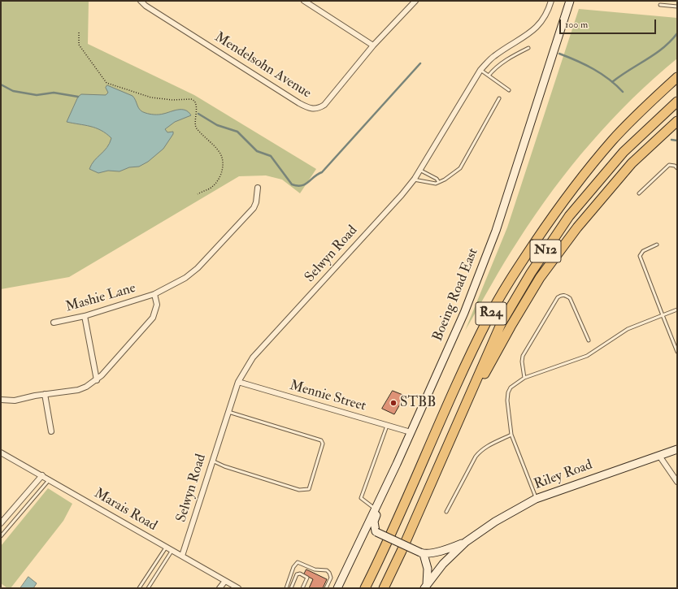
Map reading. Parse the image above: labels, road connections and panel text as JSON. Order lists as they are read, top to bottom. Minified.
{"streets":{"highway":["N12","R24"],"main road":["Boeing Road East","Riley Road"],"street":["Mendelsohn Avenue","Selwyn Road","Mashie Lane","Mennie Street","Marais Road"]},"crossings":[["N12","R24"],["Selwyn Road","Mennie Street"],["Selwyn Road","Marais Road"],["Boeing Road East","Mennie Street"]],"places":["STBB"],"scale_bar":"100 m"}
